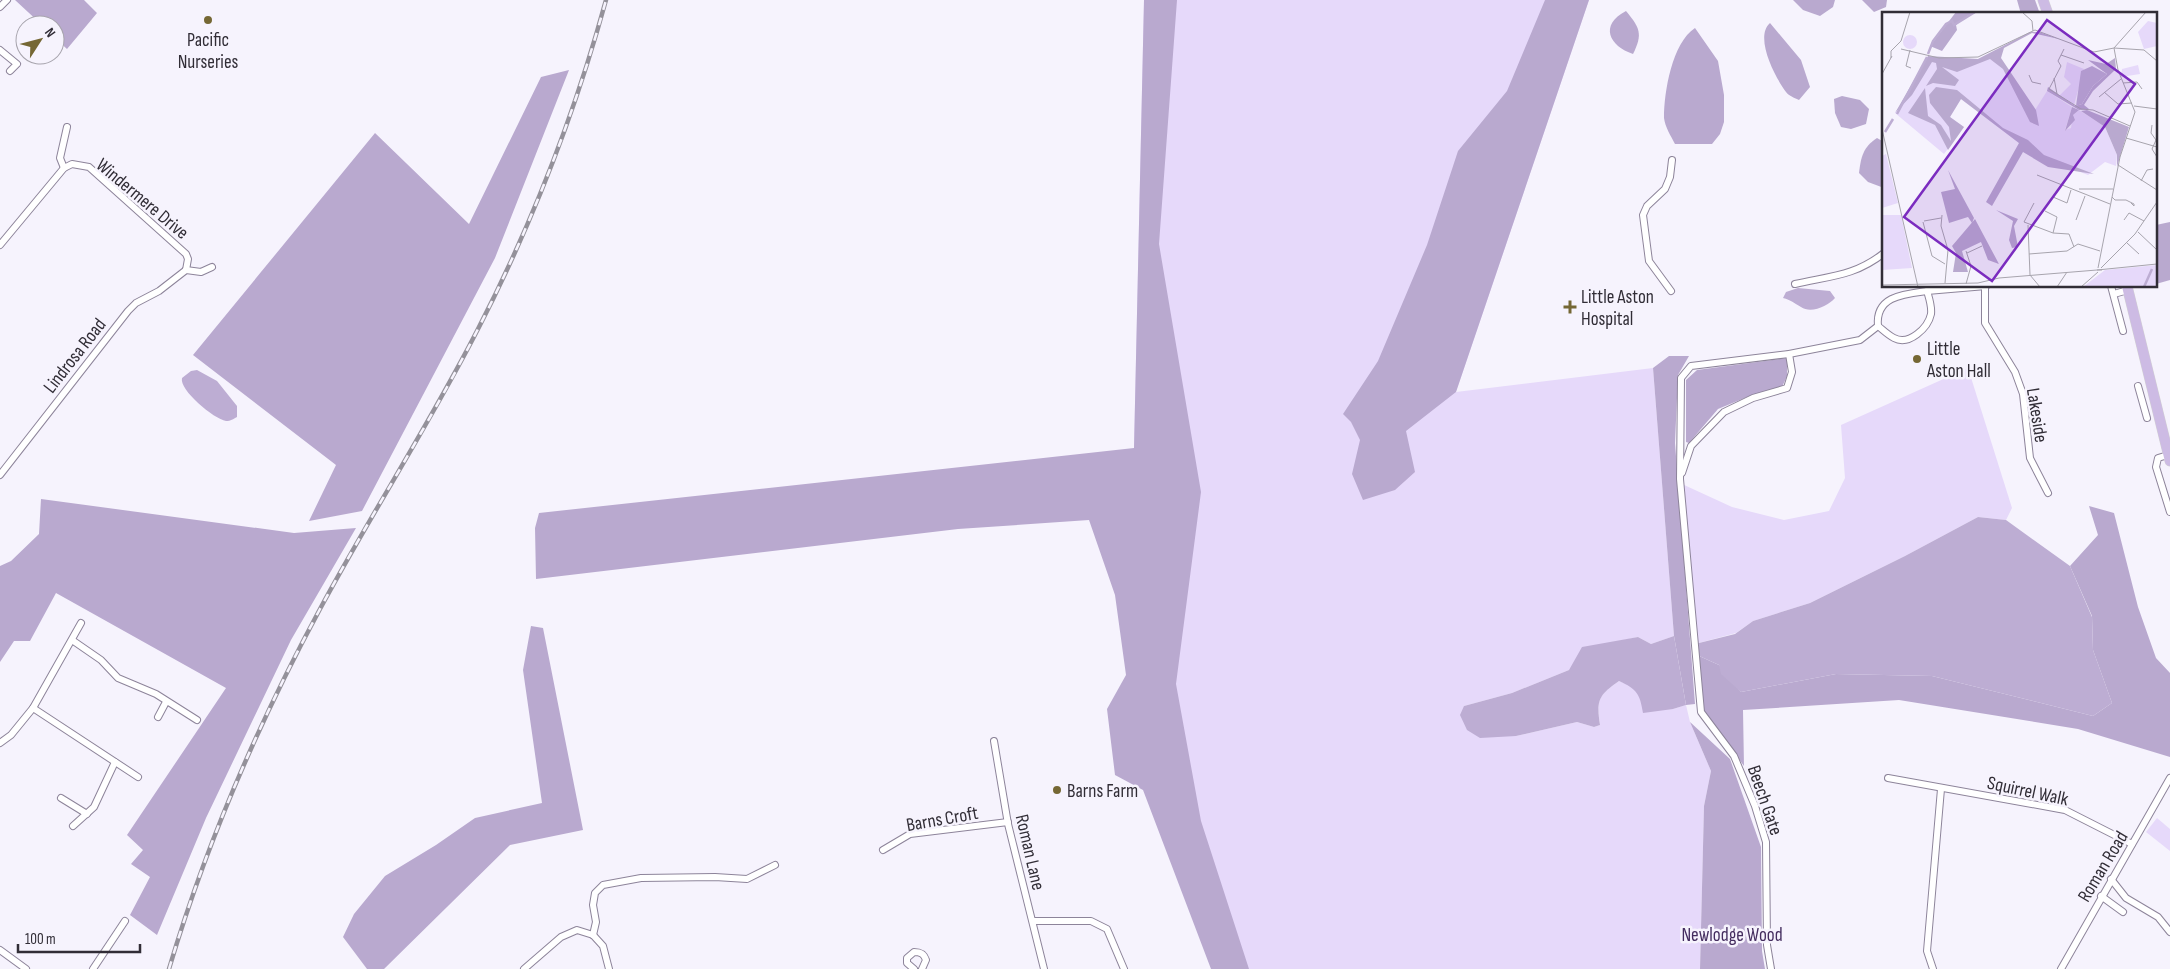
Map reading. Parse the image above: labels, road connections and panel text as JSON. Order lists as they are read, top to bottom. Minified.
{"streets":{"street":["Windermere Drive","Lindrosa Road","Lakeside","Squirrel Walk","Beech Gate","Barns Croft","Roman Lane","Roman Road"]},"crossings":[["Windermere Drive","Lindrosa Road"],["Squirrel Walk","Roman Road"],["Barns Croft","Roman Lane"]],"parks":["Newlodge Wood"],"places":{"other":["Pacific Nurseries","Little Aston Hall","Barns Farm"],"health":["Little Aston Hospital"]},"scale_bar":"100 m","north":"top right"}
